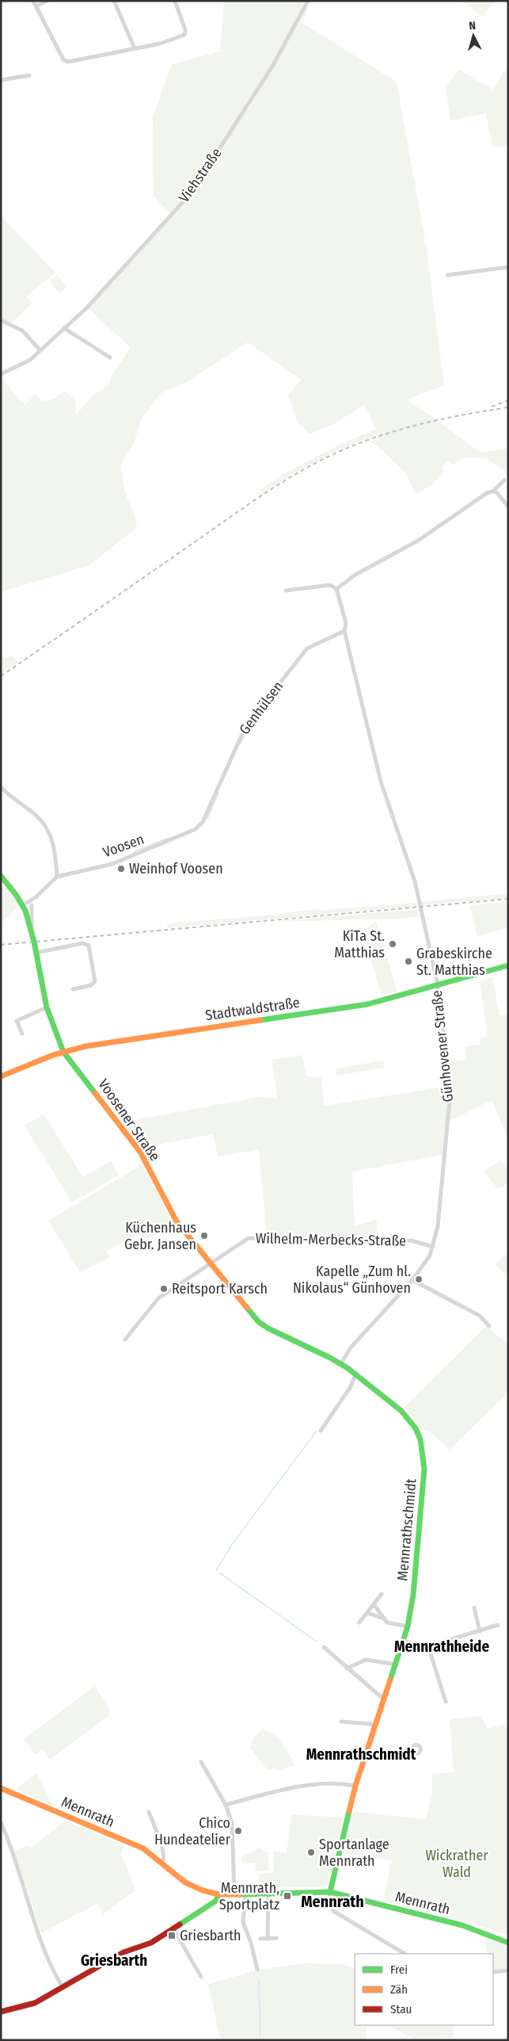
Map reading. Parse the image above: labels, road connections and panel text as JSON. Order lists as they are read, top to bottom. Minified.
{"streets":{"street":["Viehstraße","Genhülsen","Voosen","Stadtwaldstraße","Günhovener Straße","Voosener Straße","Wilhelm-Merbecks-Straße","Mennrathschmidt","Mennrath"]},"crossings":[["Genhülsen","Voosen"],["Genhülsen","Günhovener Straße"],["Stadtwaldstraße","Günhovener Straße"],["Stadtwaldstraße","Voosener Straße"],["Günhovener Straße","Voosener Straße"],["Günhovener Straße","Wilhelm-Merbecks-Straße"],["Voosener Straße","Wilhelm-Merbecks-Straße"],["Voosener Straße","Mennrathschmidt"],["Mennrathschmidt","Mennrath"]],"districts":["Mennrathheide","Mennrathschmidt","Mennrath","Griesbarth"],"parks":["Wickrather Wald"],"places":{"other":["Weinhof Voosen","KiTa St. Matthias","Grabeskirche St. Matthias","Küchenhaus Gebr. Jansen","Kapelle „Zum hl. Nikolaus“ Günhoven","Reitsport Karsch","Chico Hundeatelier","Sportanlage Mennrath"],"transit":["Mennrath, Sportplatz","Griesbarth"]},"legend":["Frei","Zäh","Stau"],"north":"top"}
